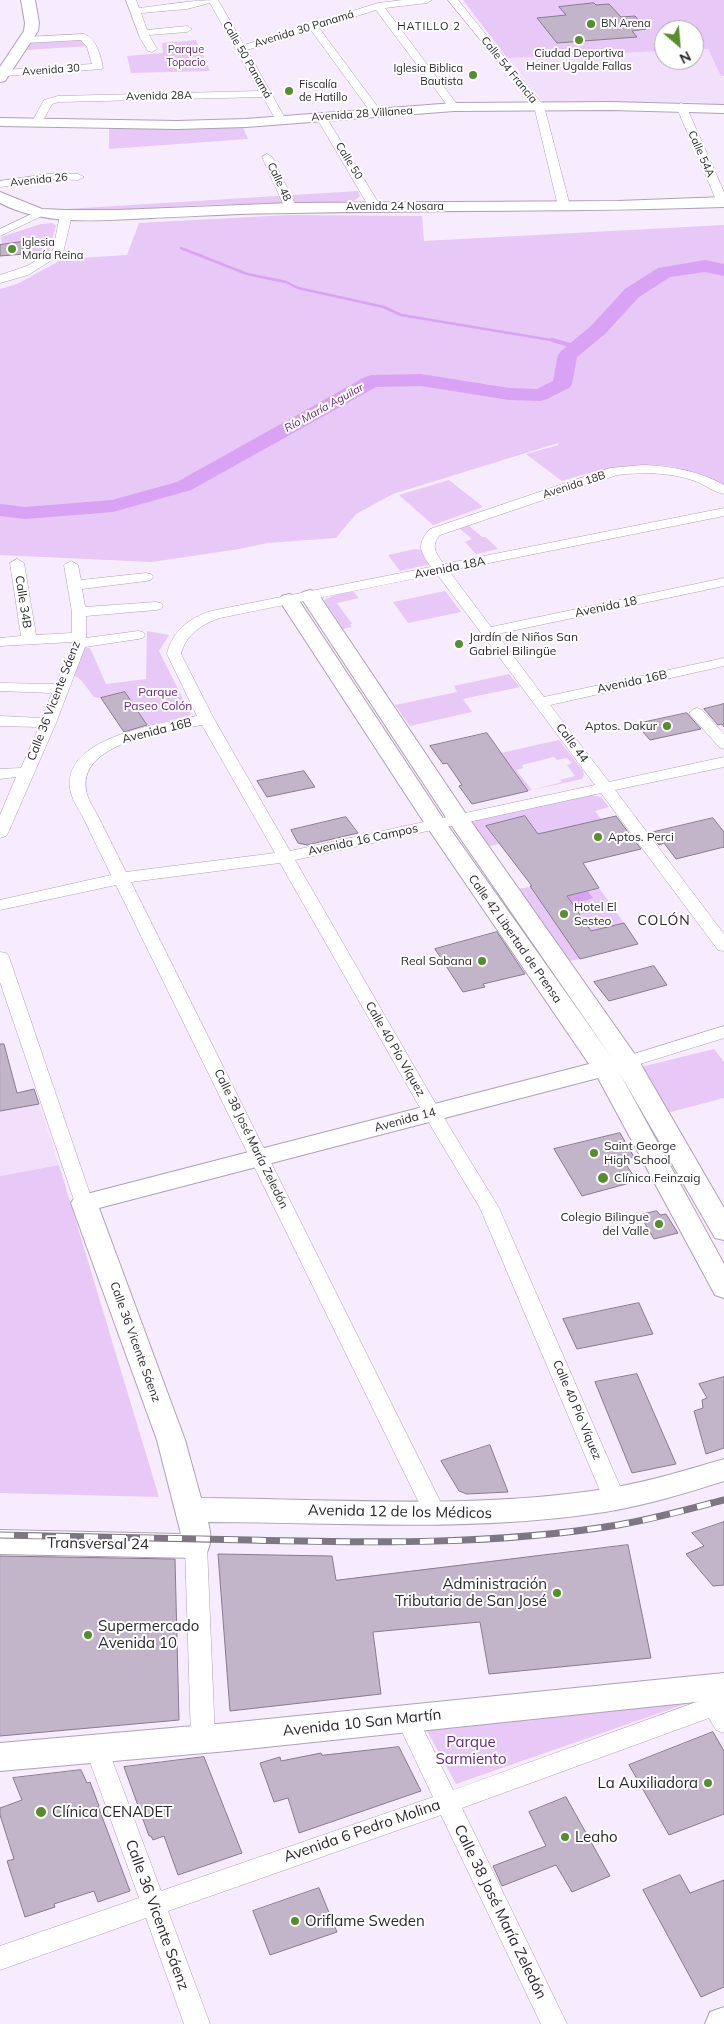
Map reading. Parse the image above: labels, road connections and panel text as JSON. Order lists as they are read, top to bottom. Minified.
{"streets":{"street":["Avenida 30 Panamá","Calle 50 Panamá","Avenida 30","Calle 54 Francia","Avenida 28A","Avenida 28 Villanea","Calle 54A","Calle 50","Avenida 26","Calle 48","Avenida 24 Nosara","Avenida 18B","Avenida 18A","Calle 34B","Avenida 18","Avenida 16B","Calle 36 Vicente Sáenz","Calle 44","Avenida 16 Campos","Calle 42 Libertad de Prensa","Calle 40 Pío Víquez","Avenida 14","Calle 38 José María Zeledón","Avenida 12 de los Médicos","Transversal 24","Avenida 10 San Martín","Avenida 6 Pedro Molina"]},"crossings":[["Avenida 30 Panamá","Calle 50 Panamá"],["Calle 50 Panamá","Avenida 28A"],["Calle 50 Panamá","Avenida 28 Villanea"],["Calle 54 Francia","Avenida 28 Villanea"],["Calle 54 Francia","Avenida 24 Nosara"],["Avenida 28A","Avenida 28 Villanea"],["Avenida 28 Villanea","Calle 54A"],["Avenida 28 Villanea","Calle 50"],["Calle 54A","Avenida 24 Nosara"],["Calle 50","Avenida 24 Nosara"],["Calle 48","Avenida 24 Nosara"],["Avenida 18B","Calle 44"],["Avenida 18A","Calle 44"],["Avenida 18A","Calle 42 Libertad de Prensa"],["Avenida 18A","Calle 40 Pío Víquez"],["Avenida 18","Calle 44"],["Avenida 16B","Calle 44"],["Avenida 16B","Calle 40 Pío Víquez"],["Avenida 16B","Calle 38 José María Zeledón"],["Calle 36 Vicente Sáenz","Avenida 14"],["Calle 36 Vicente Sáenz","Avenida 12 de los Médicos"],["Calle 36 Vicente Sáenz","Transversal 24"],["Calle 36 Vicente Sáenz","Avenida 10 San Martín"],["Calle 36 Vicente Sáenz","Avenida 6 Pedro Molina"],["Calle 44","Avenida 16 Campos"],["Avenida 16 Campos","Calle 42 Libertad de Prensa"],["Avenida 16 Campos","Calle 40 Pío Víquez"],["Avenida 16 Campos","Calle 38 José María Zeledón"],["Calle 42 Libertad de Prensa","Avenida 14"],["Calle 40 Pío Víquez","Avenida 14"],["Calle 40 Pío Víquez","Avenida 12 de los Médicos"],["Avenida 14","Calle 38 José María Zeledón"],["Calle 38 José María Zeledón","Avenida 12 de los Médicos"],["Calle 38 José María Zeledón","Avenida 10 San Martín"],["Calle 38 José María Zeledón","Avenida 6 Pedro Molina"],["Avenida 12 de los Médicos","Transversal 24"],["Avenida 10 San Martín","Avenida 6 Pedro Molina"]],"districts":["HATILLO 2","COLÓN"],"water":["Río María Aguilar"],"parks":["Parque Topacio","Parque Paseo Colón","Parque Sarmiento"],"places":["BN Arena","Ciudad Deportiva Heiner Ugalde Fallas","Iglesia Biblica Bautista","Fiscalía de Hatillo","Iglesia María Reina","Jardín de Niños San Gabriel Bilingüe","Aptos. Dakur","Aptos. Perci","Hotel El Sesteo","Real Sabana","Saint George High School","Clínica Feinzaig","Colegio Bilingue del Valle","Administración Tributaria de San José","Supermercado Avenida 10","La Auxiliadora","Clínica CENADET","Leaho","Oriflame Sweden"],"north":"bottom right"}
